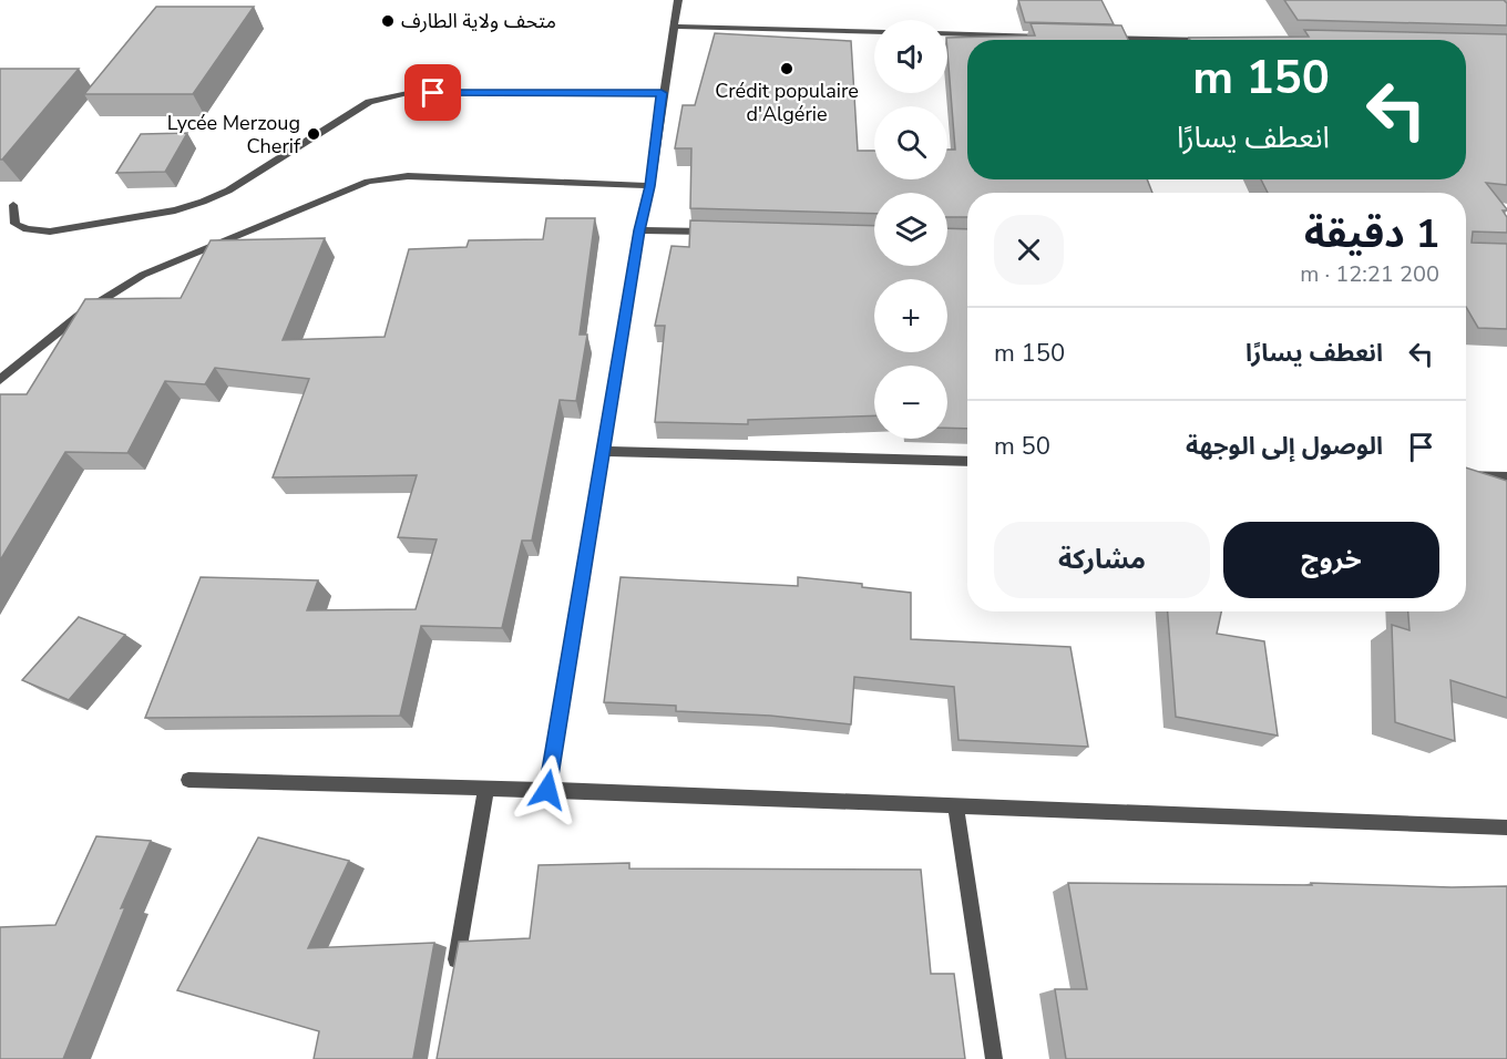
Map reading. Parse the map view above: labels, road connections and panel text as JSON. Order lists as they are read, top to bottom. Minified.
{"places":["متحف ولاية الطارف","Crédit populaire d'Algérie","Lycée Merzoug Cherif"],"page":{"map_buttons":["+","−"],"turn":["150 m","انعطف يسارًا"],"heading":["1 دقيقة","200 m · 12:21"],"list":[{"name":"انعطف يسارًا","value":"150 m"},{"name":"الوصول إلى الوجهة","value":"50 m"}],"buttons":["خروج","مشاركة"]}}
